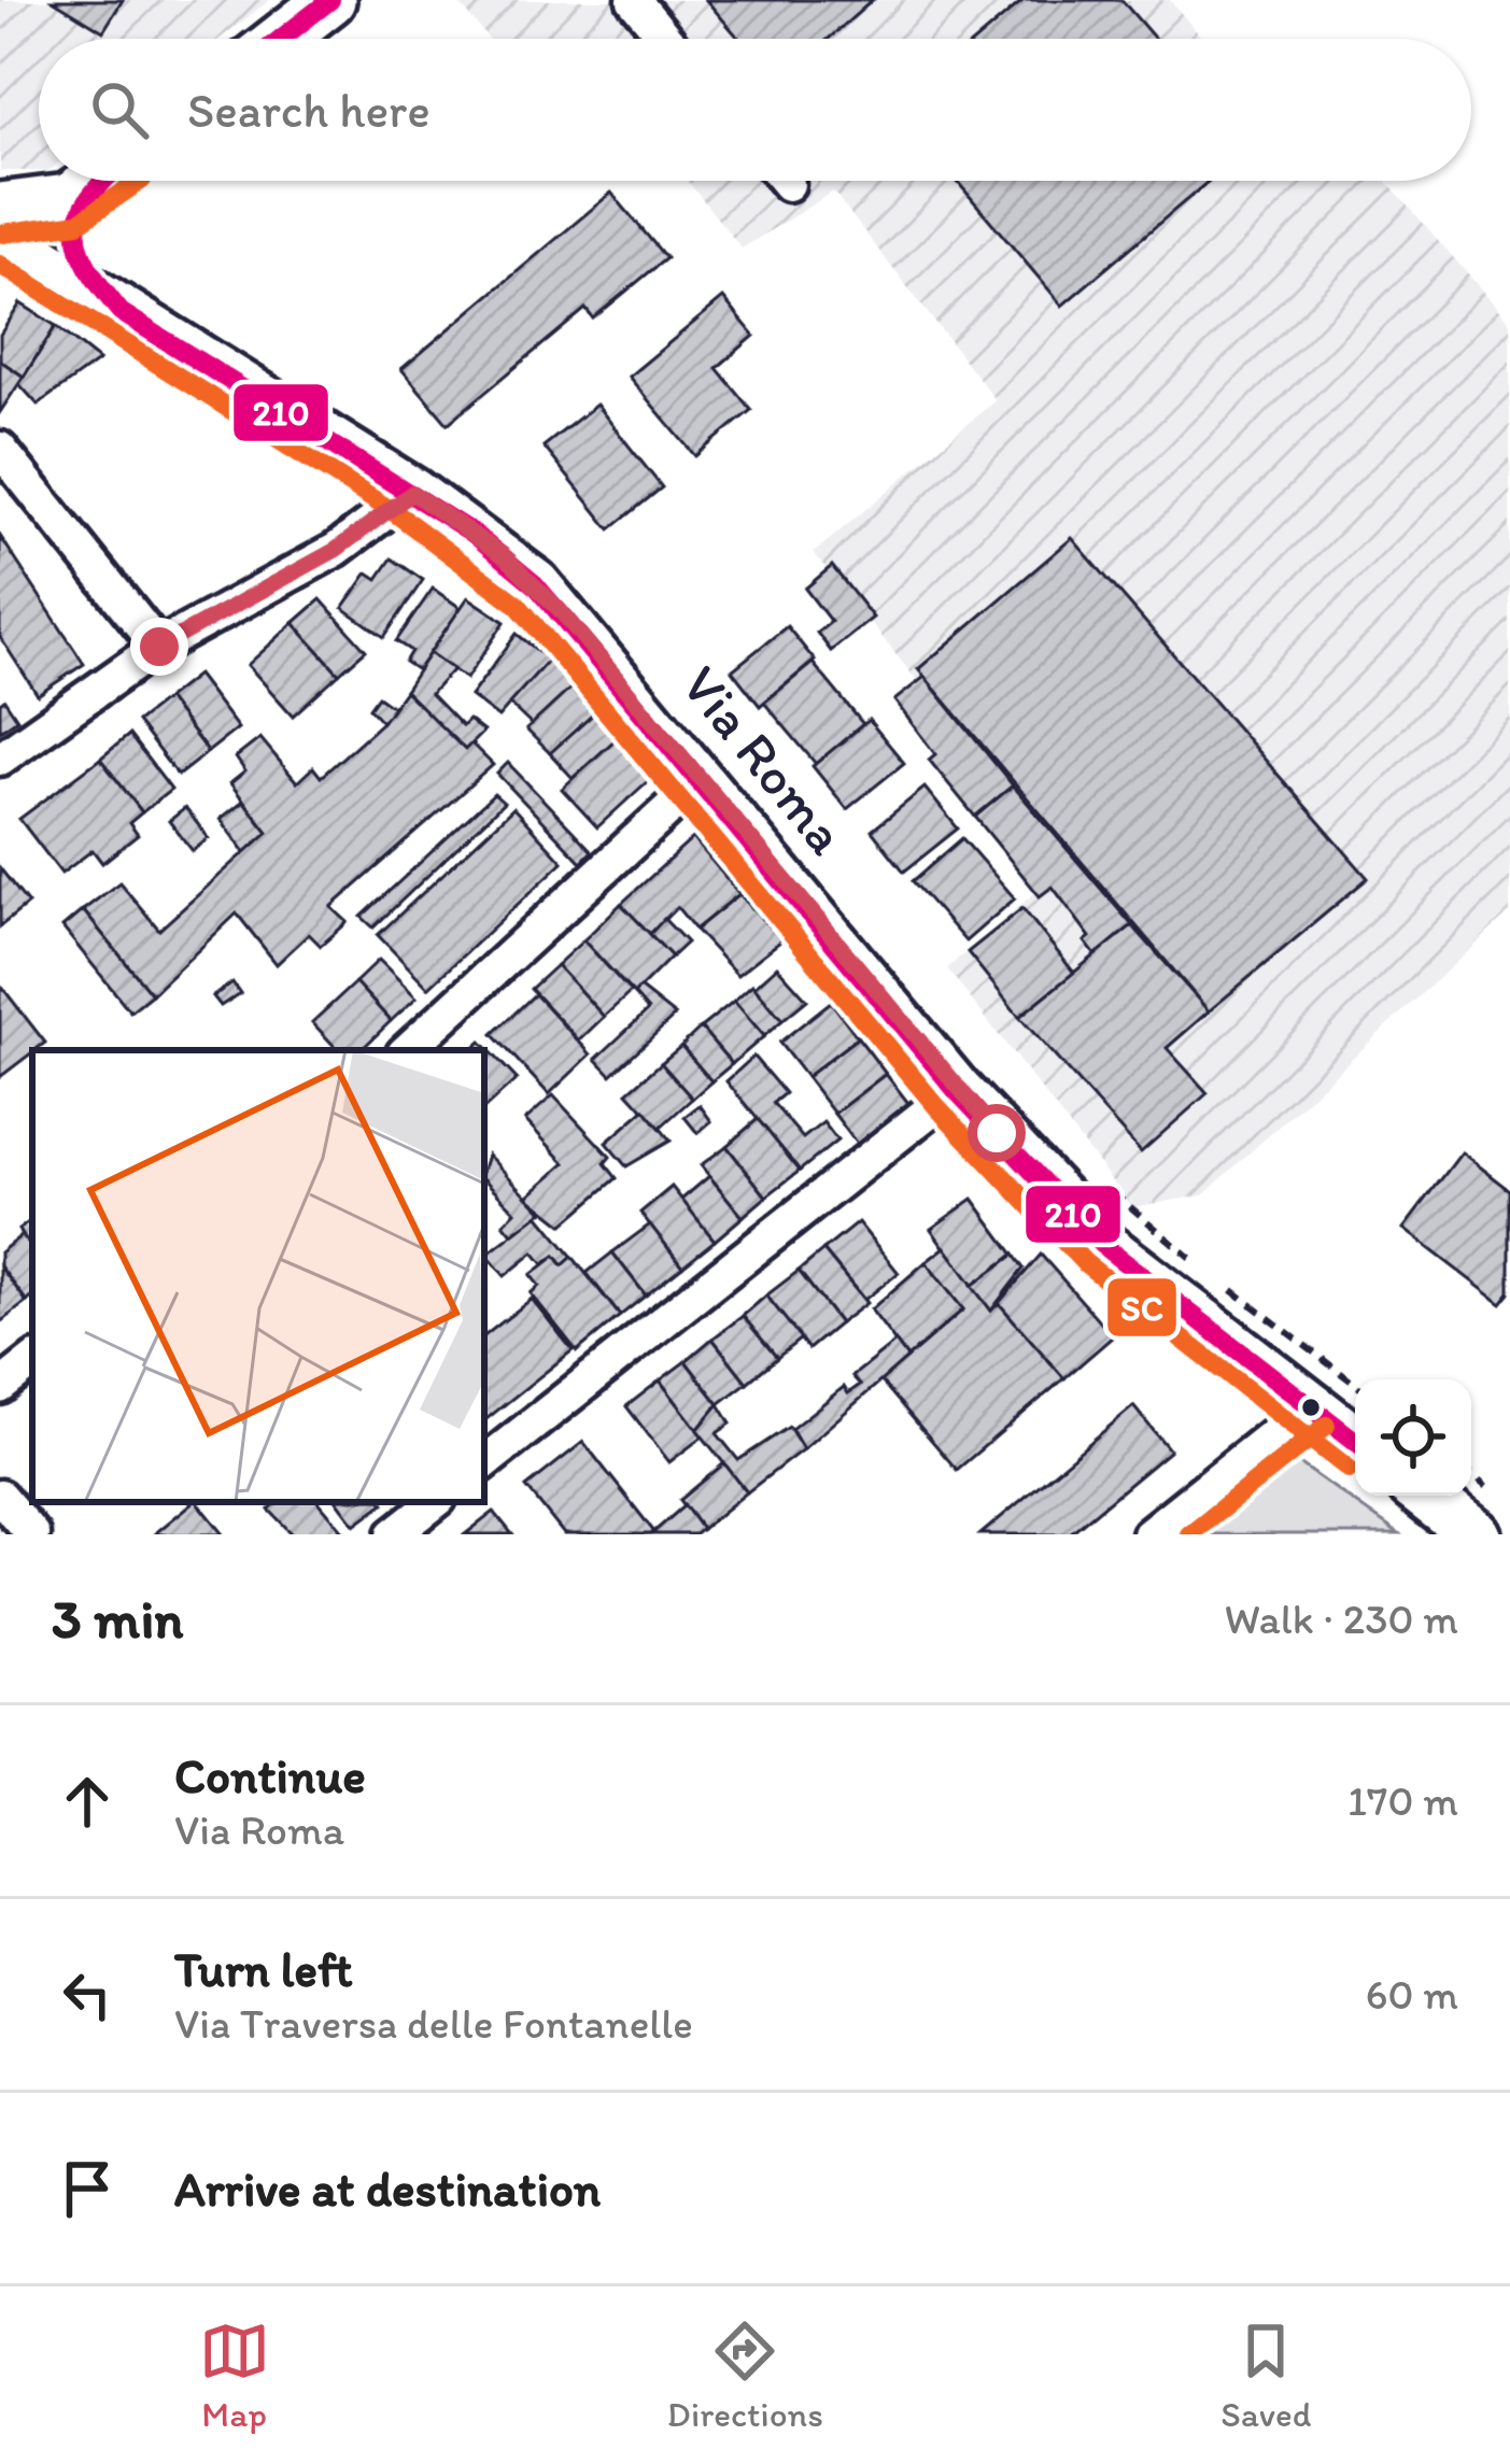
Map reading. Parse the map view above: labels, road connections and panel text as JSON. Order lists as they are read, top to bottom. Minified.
{"streets":{"main road":["Via Roma"]},"lines":["transit line 210","transit line SC"],"page":{"search":"Search here","heading":["3 min","Walk · 230 m"],"list":[["Continue","Via Roma","170 m"],["Turn left","Via Traversa delle Fontanelle","60 m"],"Arrive at destination"],"nav":["Map","Directions","Saved"]}}
